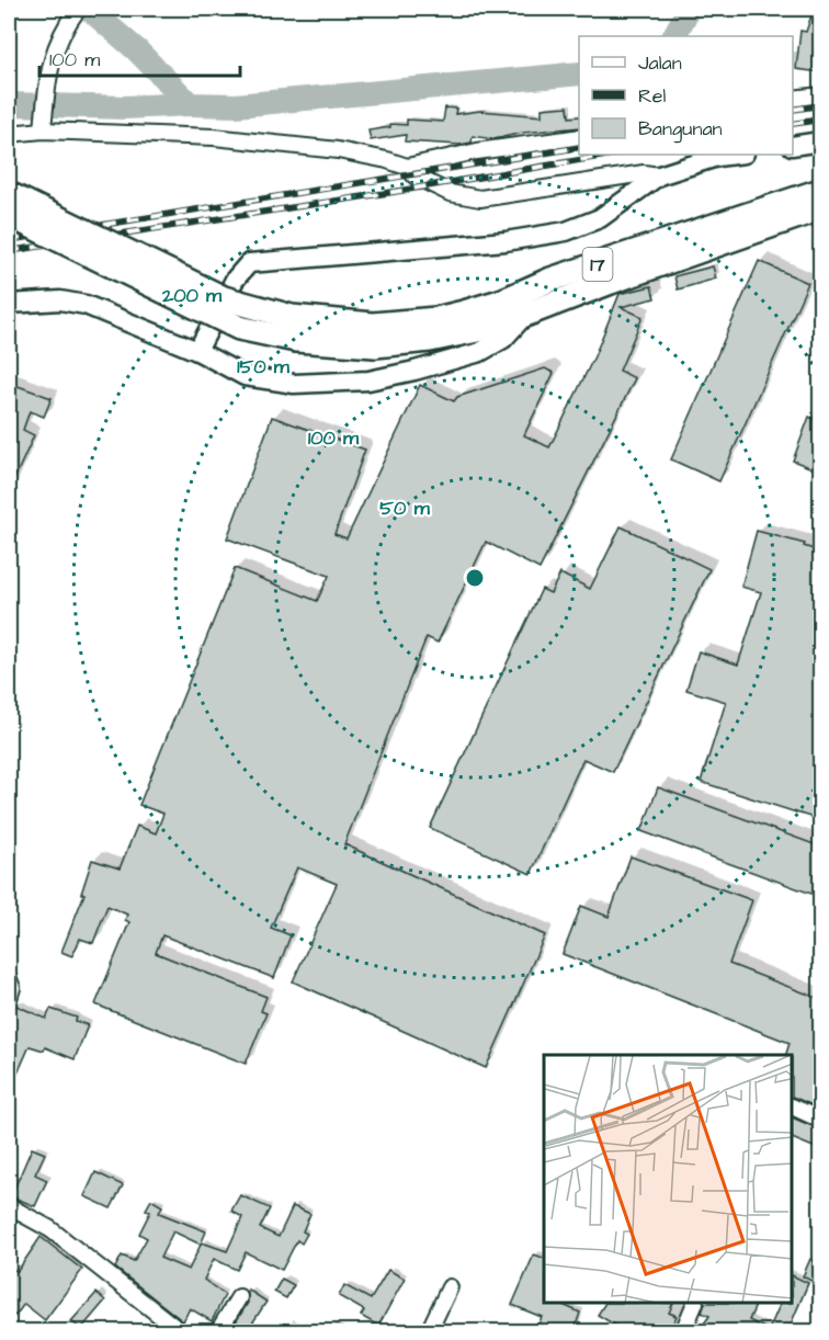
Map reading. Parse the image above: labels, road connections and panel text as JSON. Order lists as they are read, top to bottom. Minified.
{"streets":{"highway":["17"]},"legend":["Jalan","Rel","Bangunan"],"scale_bar":"100 m","rings":["200 m","150 m","100 m","50 m"]}
